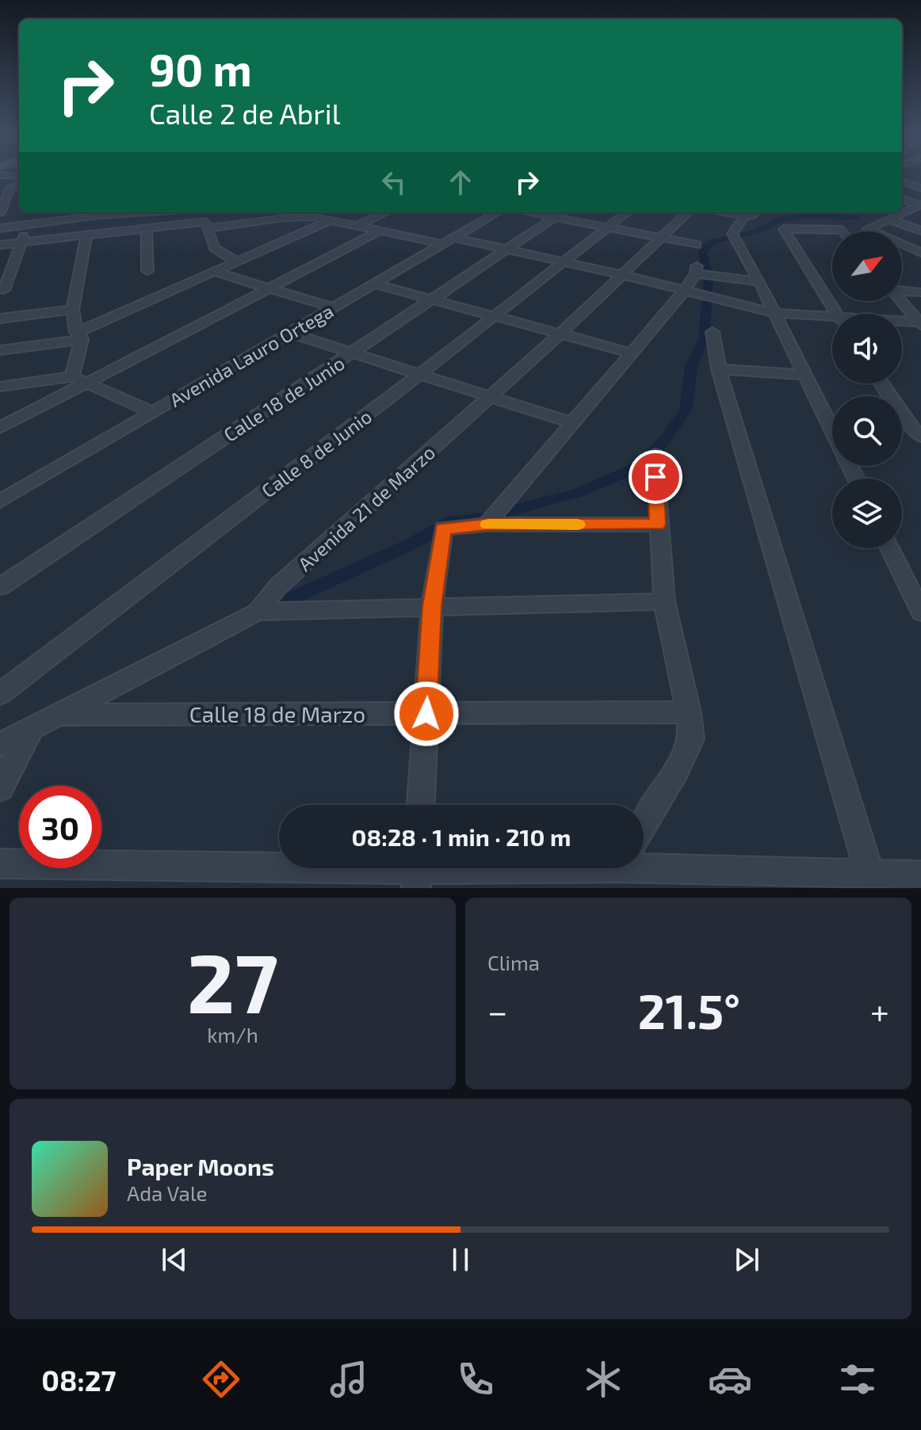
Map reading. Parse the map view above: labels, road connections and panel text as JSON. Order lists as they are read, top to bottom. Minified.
{"streets":{"street":["Avenida Lauro Ortega","Calle 18 de Junio","Calle 8 de Junio","Avenida 21 de Marzo","Calle 18 de Marzo"]},"crossings":[["Avenida 21 de Marzo","Calle 18 de Marzo"]],"north":"top right","page":{"turn":["90 m","Calle 2 de Abril"],"limit":"30","trip":"08:28 · 1 min · 210 m","tile":[["27","km/h"],"Clima"],"heat":["−","21.5°","+"],"song":["Paper Moons","Ada Vale"],"tabs":"08:27"}}
